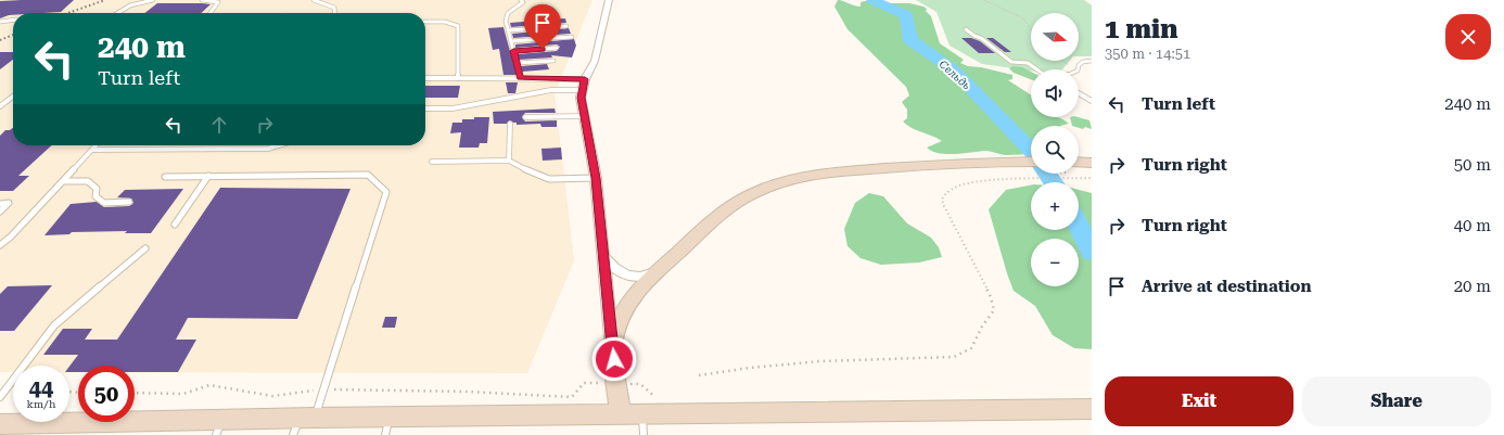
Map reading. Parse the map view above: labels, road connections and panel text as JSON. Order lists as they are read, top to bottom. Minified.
{"water":["Сельдь"],"north":"right","page":{"heading":["1 min","350 m · 14:51"],"map_buttons":["+","−"],"turn":["240 m","Turn left"],"list":[{"name":"Turn left","value":"240 m"},{"name":"Turn right","value":"50 m"},{"name":"Turn right","value":"40 m"},{"name":"Arrive at destination","value":"20 m"}],"speed":"44 km/h","limit":"50","buttons":["Exit","Share"]}}
